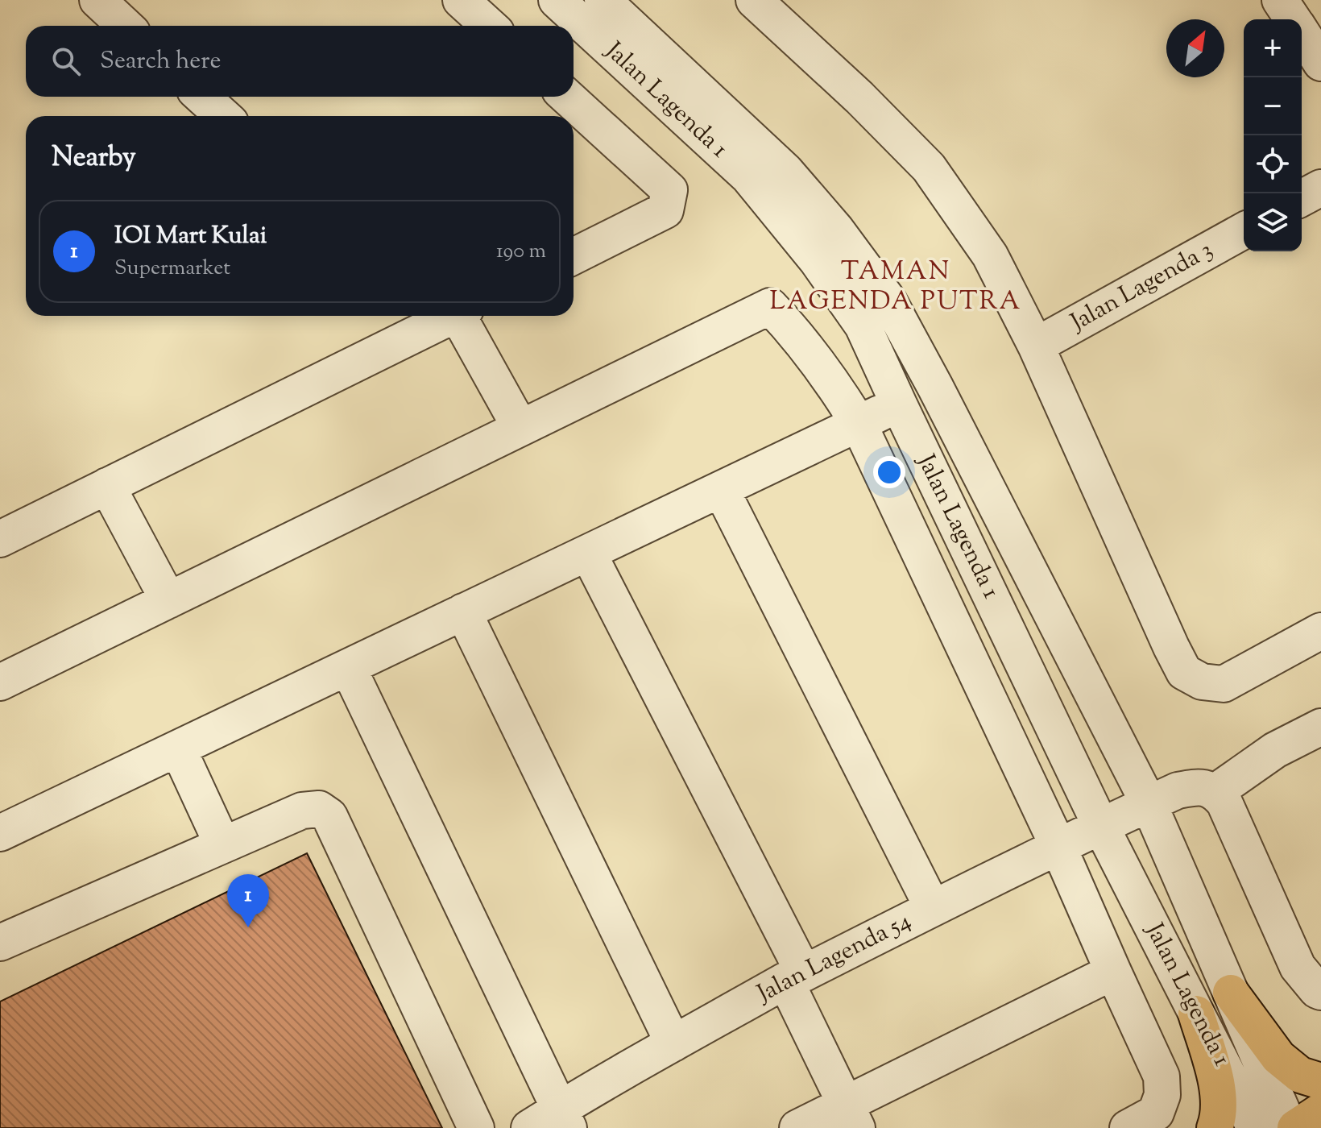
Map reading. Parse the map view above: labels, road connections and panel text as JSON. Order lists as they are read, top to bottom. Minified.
{"streets":{"street":["Jalan Lagenda 1","Jalan Lagenda 3","Jalan Lagenda 54"]},"crossings":[["Jalan Lagenda 1","Jalan Lagenda 54"]],"districts":["TAMAN LAGENDA PUTRA"],"north":"top right","page":{"map_buttons":["+","−"],"search":"Search here","heading":"Nearby","list":[{"mark":"1","name":"IOI Mart Kulai","note":"Supermarket","value":"190 m"}],"pins":"1"}}
